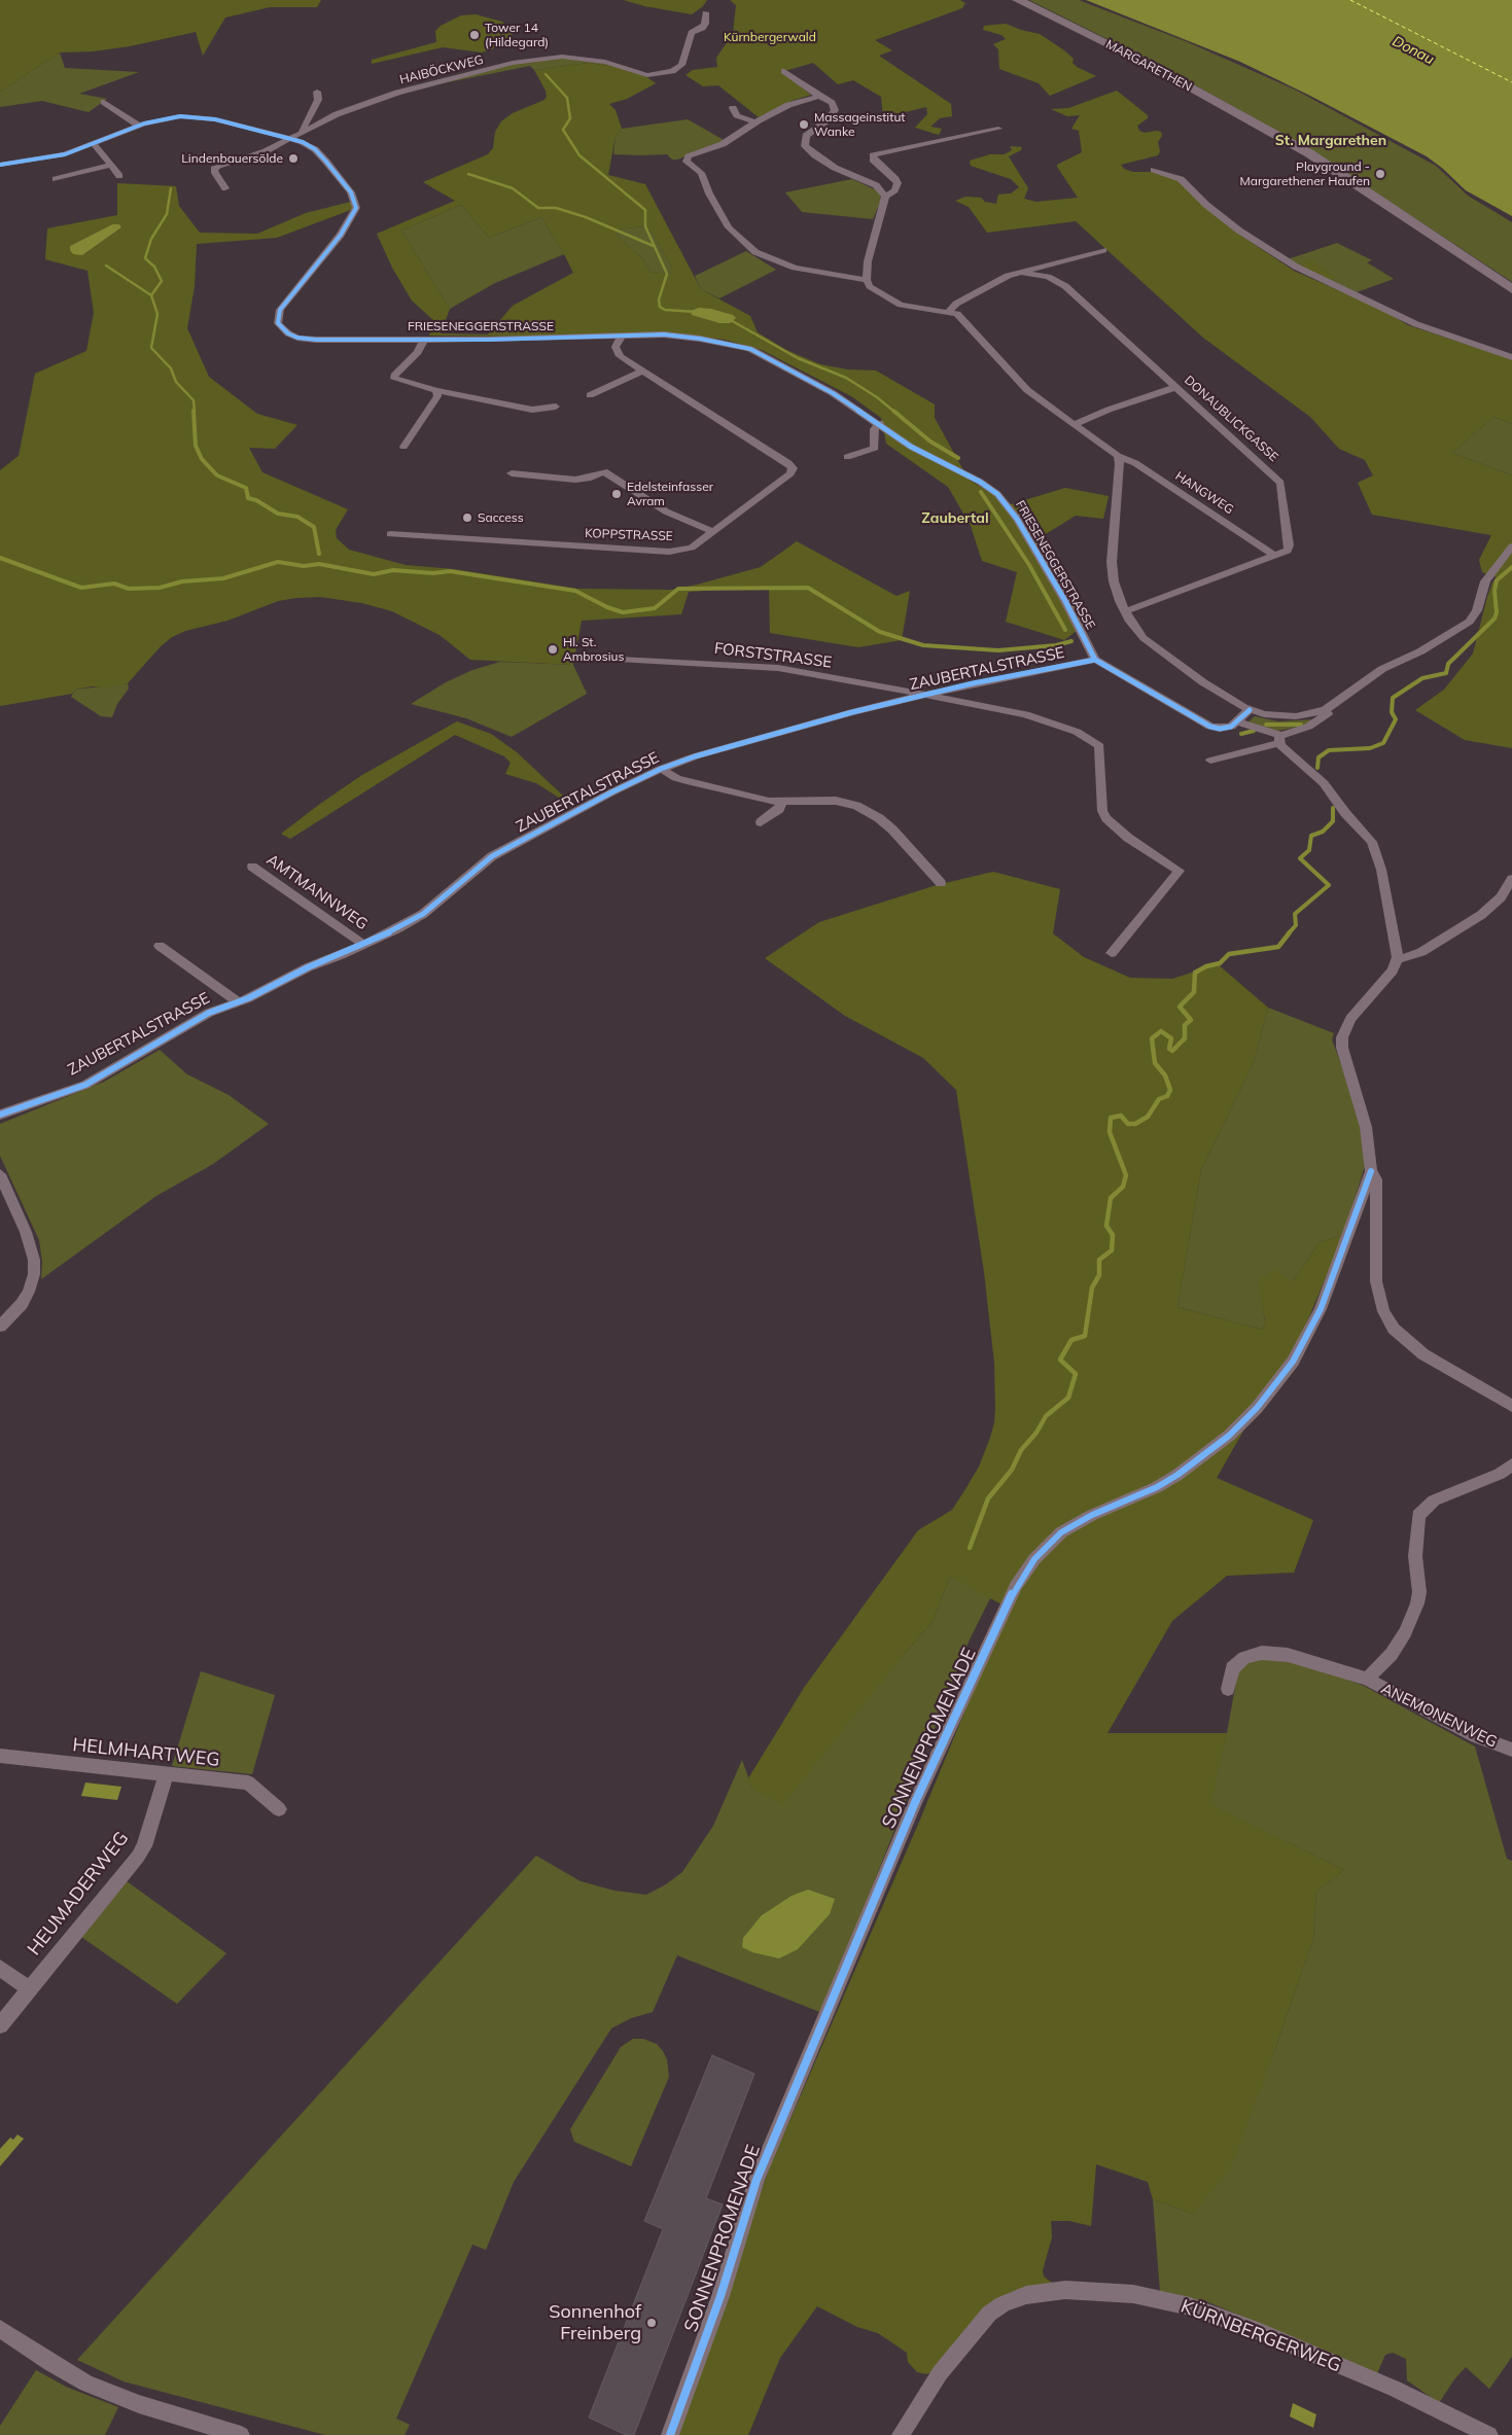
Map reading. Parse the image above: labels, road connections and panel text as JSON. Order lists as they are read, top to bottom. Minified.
{"streets":{"main road":["MARGARETHEN"],"street":["HAIBÖCKWEG","FRIESENEGGERSTRASSE","DONAUBLICKGASSE","HANGWEG","KOPPSTRASSE","FORSTSTRASSE","ZAUBERTALSTRASSE","AMTMANNWEG","ANEMONENWEG","SONNENPROMENADE","HELMHARTWEG","HEUMADERWEG","KÜRNBERGERWEG"]},"crossings":[["HAIBÖCKWEG","FRIESENEGGERSTRASSE"],["FRIESENEGGERSTRASSE","KOPPSTRASSE"],["FRIESENEGGERSTRASSE","ZAUBERTALSTRASSE"],["DONAUBLICKGASSE","HANGWEG"],["FORSTSTRASSE","ZAUBERTALSTRASSE"],["ZAUBERTALSTRASSE","AMTMANNWEG"],["HELMHARTWEG","HEUMADERWEG"]],"districts":["St. Margarethen","Zaubertal"],"water":["Donau"],"parks":["Kürnbergerwald"],"places":["Tower 14 (Hildegard)","Massageinstitut Wanke","Lindenbauersölde","Playground - Margarethener Haufen","Edelsteinfasser Avram","Saccess","Hl. St. Ambrosius","Sonnenhof Freinberg"]}
